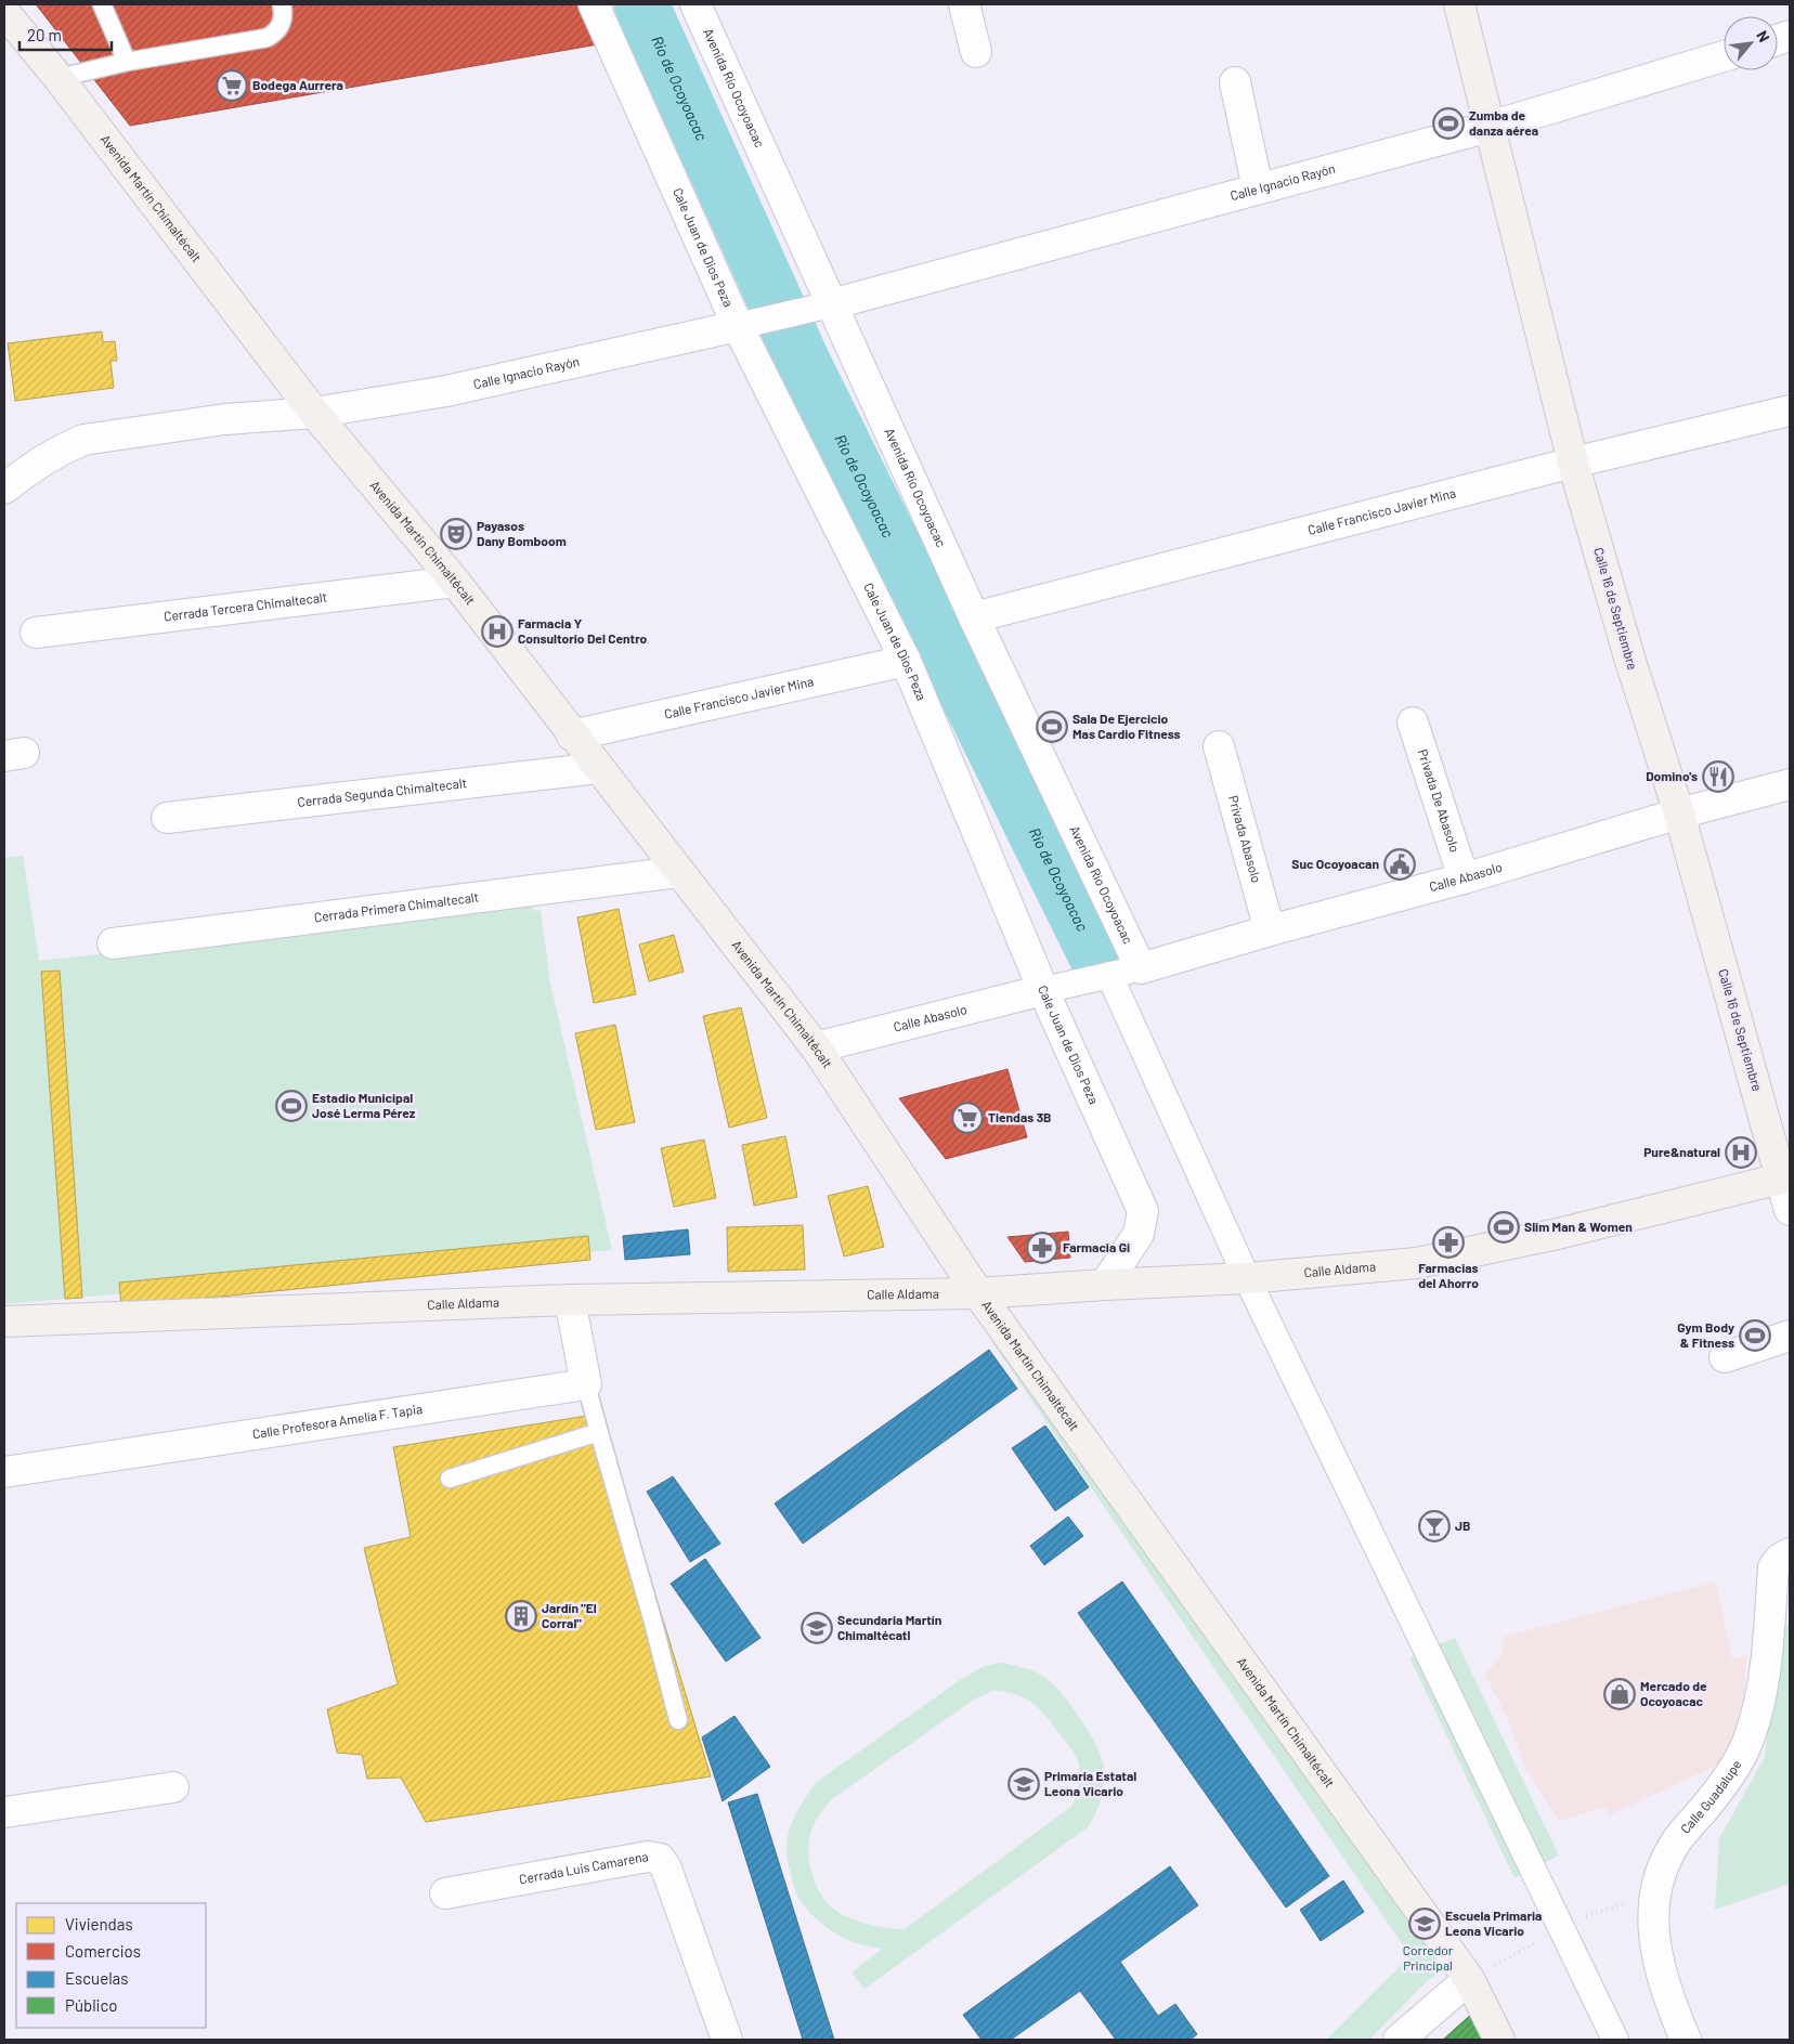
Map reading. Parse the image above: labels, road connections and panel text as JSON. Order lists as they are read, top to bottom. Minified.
{"streets":{"main road":["Avenida Martín Chimaltécalt","Calle 16 de Septiembre","Calle Aldama"],"street":["Avenida Río Ocoyoacac","Calle Ignacio Rayón","Cale Juan de Dios Peza","Calle Francisco Javier Mina","Cerrada Tercera Chimaltecalt","Cerrada Segunda Chimaltecalt","Privada De Abasolo","Privada Abasolo","Calle Abasolo","Cerrada Primera Chimaltecalt","Calle Profesora Amelía F. Tapia","Calle Guadalupe","Cerrada Luis Camarena"]},"crossings":[["Avenida Río Ocoyoacac","Calle Ignacio Rayón"],["Avenida Río Ocoyoacac","Calle Francisco Javier Mina"],["Avenida Río Ocoyoacac","Calle Abasolo"],["Calle Ignacio Rayón","Avenida Martín Chimaltécalt"],["Calle Ignacio Rayón","Cale Juan de Dios Peza"],["Calle Ignacio Rayón","Calle 16 de Septiembre"],["Avenida Martín Chimaltécalt","Calle Francisco Javier Mina"],["Avenida Martín Chimaltécalt","Cerrada Tercera Chimaltecalt"],["Avenida Martín Chimaltécalt","Cerrada Segunda Chimaltecalt"],["Avenida Martín Chimaltécalt","Calle Abasolo"],["Avenida Martín Chimaltécalt","Cerrada Primera Chimaltecalt"],["Avenida Martín Chimaltécalt","Calle Aldama"],["Cale Juan de Dios Peza","Calle Francisco Javier Mina"],["Cale Juan de Dios Peza","Calle Abasolo"],["Cale Juan de Dios Peza","Calle Aldama"],["Calle Francisco Javier Mina","Calle 16 de Septiembre"],["Calle 16 de Septiembre","Calle Abasolo"],["Calle 16 de Septiembre","Calle Aldama"],["Privada De Abasolo","Calle Abasolo"],["Privada Abasolo","Calle Abasolo"]],"water":["Rio de Ocoyoacac"],"parks":["Corredor Principal"],"places":{"supermarket":["Bodega Aurrera","Tiendas 3B"],"sports":["Zumba de danza aérea","Sala De Ejercicio Mas Cardio Fitness","Estadio Municipal José Lerma Pérez","Slim Man & Women","Gym Body & Fitness"],"theatre":["Payasos Dany Bomboom"],"hospital":["Farmacia Y Consultorio Del Centro","Pure&natural"],"restaurant":["Domino's"],"public building":["Suc Ocoyoacan"],"pharmacy":["Farmacias del Ahorro","Farmacia Gi"],"bar":["JB"],"building":["Jardín \"El Corral\""],"school or university":["Secundaria Martín Chimaltécatl","Primaria Estatal Leona Vicario","Escuela Primaria Leona Vicario"],"shop":["Mercado de Ocoyoacac"]},"legend":["Viviendas","Comercios","Escuelas","Público"],"scale_bar":"20 m","north":"top right"}
